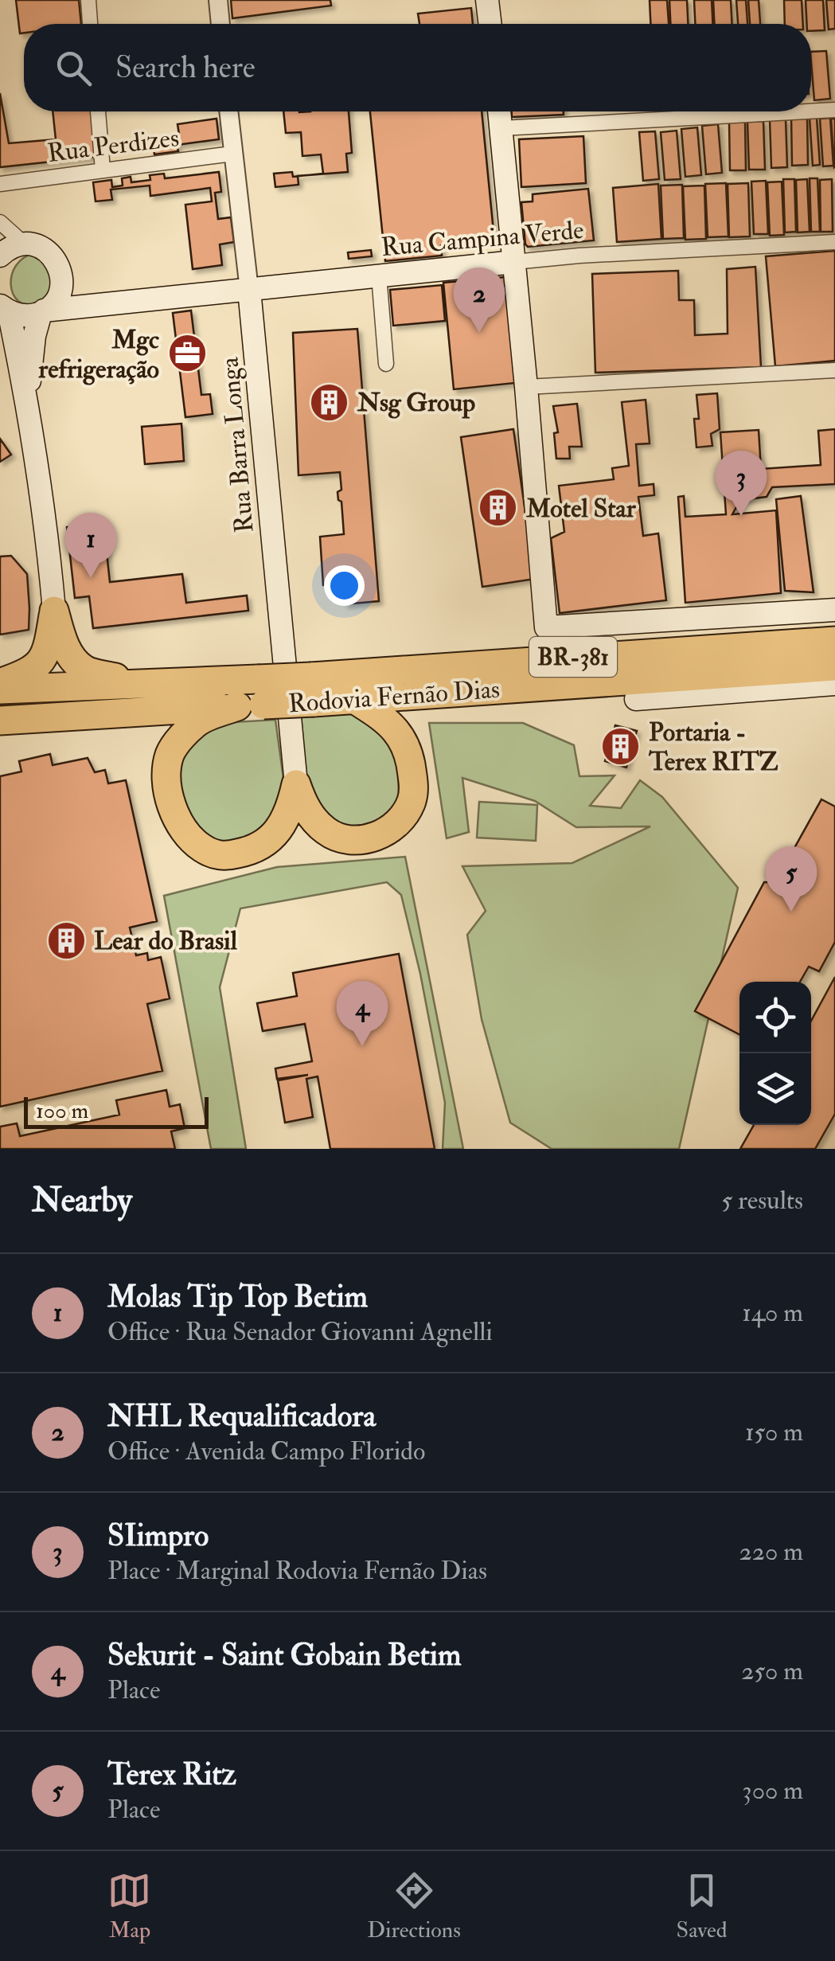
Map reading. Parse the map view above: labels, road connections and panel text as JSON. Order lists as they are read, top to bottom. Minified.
{"streets":{"highway":["BR-381","Rodovia Fernão Dias"],"main road":["Rua Campina Verde","Rua Barra Longa"],"street":["Rua Perdizes"]},"crossings":[["Rua Perdizes","Rua Barra Longa"],["Rua Campina Verde","Rua Barra Longa"],["BR-381","Rodovia Fernão Dias"]],"places":{"office":["Mgc refrigeração"],"building":["Nsg Group","Motel Star","Portaria - Terex RITZ","Lear do Brasil"]},"scale_bar":"100 m","page":{"search":"Search here","pins":["2","3","1","5","4"],"scale":"100 m","heading":["Nearby","5 results"],"list":[{"mark":"1","name":"Molas Tip Top Betim","note":"Office · Rua Senador Giovanni Agnelli","value":"140 m"},{"mark":"2","name":"NHL Requalificadora","note":"Office · Avenida Campo Florido","value":"150 m"},{"mark":"3","name":"SIimpro","note":"Place · Marginal Rodovia Fernão Dias","value":"220 m"},{"mark":"4","name":"Sekurit - Saint Gobain Betim","note":"Place","value":"250 m"},{"mark":"5","name":"Terex Ritz","note":"Place","value":"300 m"}],"nav":["Map","Directions","Saved"]}}
